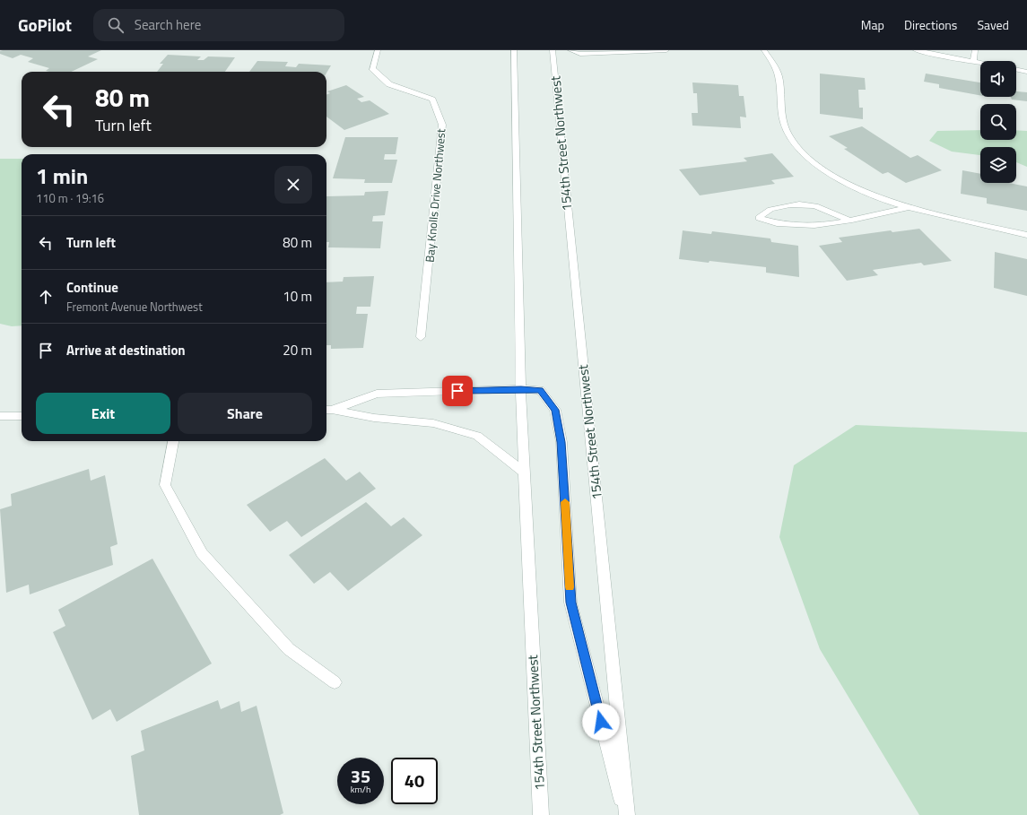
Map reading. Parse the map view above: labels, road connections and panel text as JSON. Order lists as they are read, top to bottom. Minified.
{"streets":{"street":["154th Street Northwest","Bay Knolls Drive Northwest"]},"page":{"header":"GoPilot","search":"Search here","nav":["Map","Directions","Saved"],"turn":["80 m","Turn left"],"heading":["1 min","110 m · 19:16"],"list":[{"name":"Turn left","value":"80 m"},{"name":"Continue","note":"Fremont Avenue Northwest","value":"10 m"},{"name":"Arrive at destination","value":"20 m"}],"buttons":["Exit","Share"],"speed":"35 km/h","limit":"40"}}
